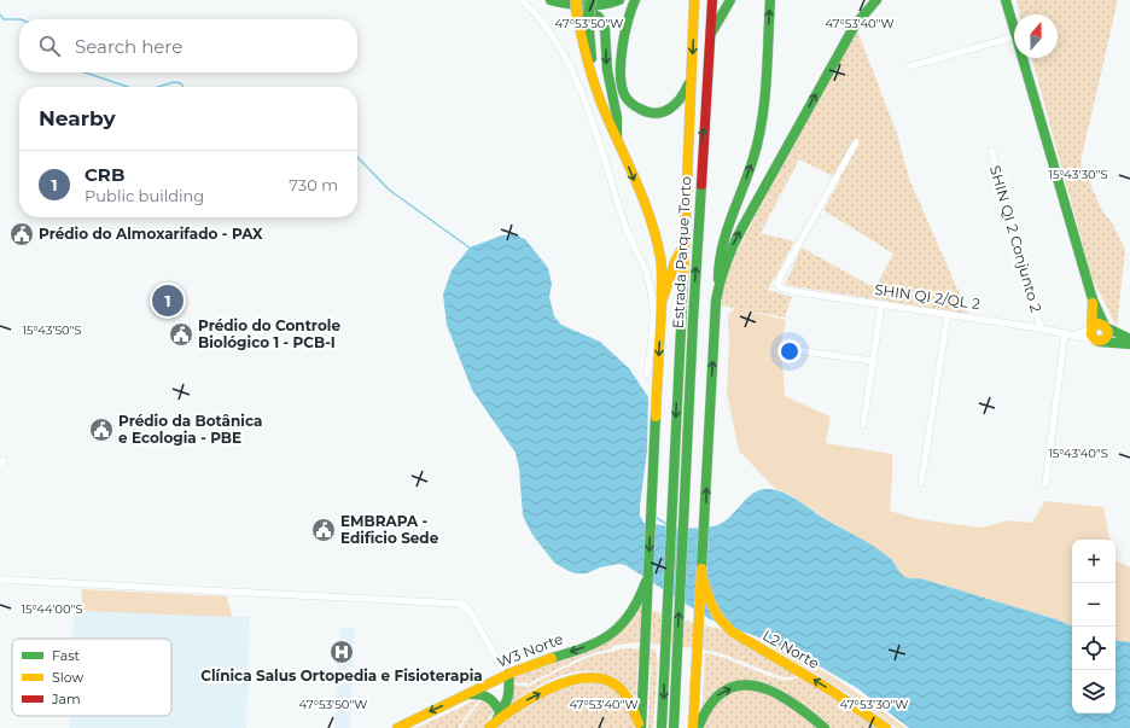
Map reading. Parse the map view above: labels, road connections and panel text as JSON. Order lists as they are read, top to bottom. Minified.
{"streets":{"main road":["Estrada Parque Torto","SHIN QI 2/QL 2","L2 Norte","W3 Norte"],"street":["SHIN QI 2 Conjunto 2"]},"crossings":[["SHIN QI 2 Conjunto 2","SHIN QI 2/QL 2"]],"one_way":["L2 Norte","W3 Norte"],"places":{"public building":["Prédio do Almoxarifado - PAX","Prédio do Controle Biológico 1 - PCB-I","Prédio da Botânica e Ecologia - PBE","EMBRAPA - Edificio Sede"],"hospital":["Clínica Salus Ortopedia e Fisioterapia"]},"legend":["Fast","Slow","Jam"],"north":"top","page":{"search":"Search here","heading":"Nearby","list":[{"mark":"1","name":"CRB","note":"Public building","value":"730 m"}],"pins":"1","map_buttons":["+","−"]},"coordinates":["47°53'50\"W","47°53'40\"W","15°43'30\"S","15°43'50\"S","15°43'40\"S","15°44'00\"S","47°53'30\"W"]}
